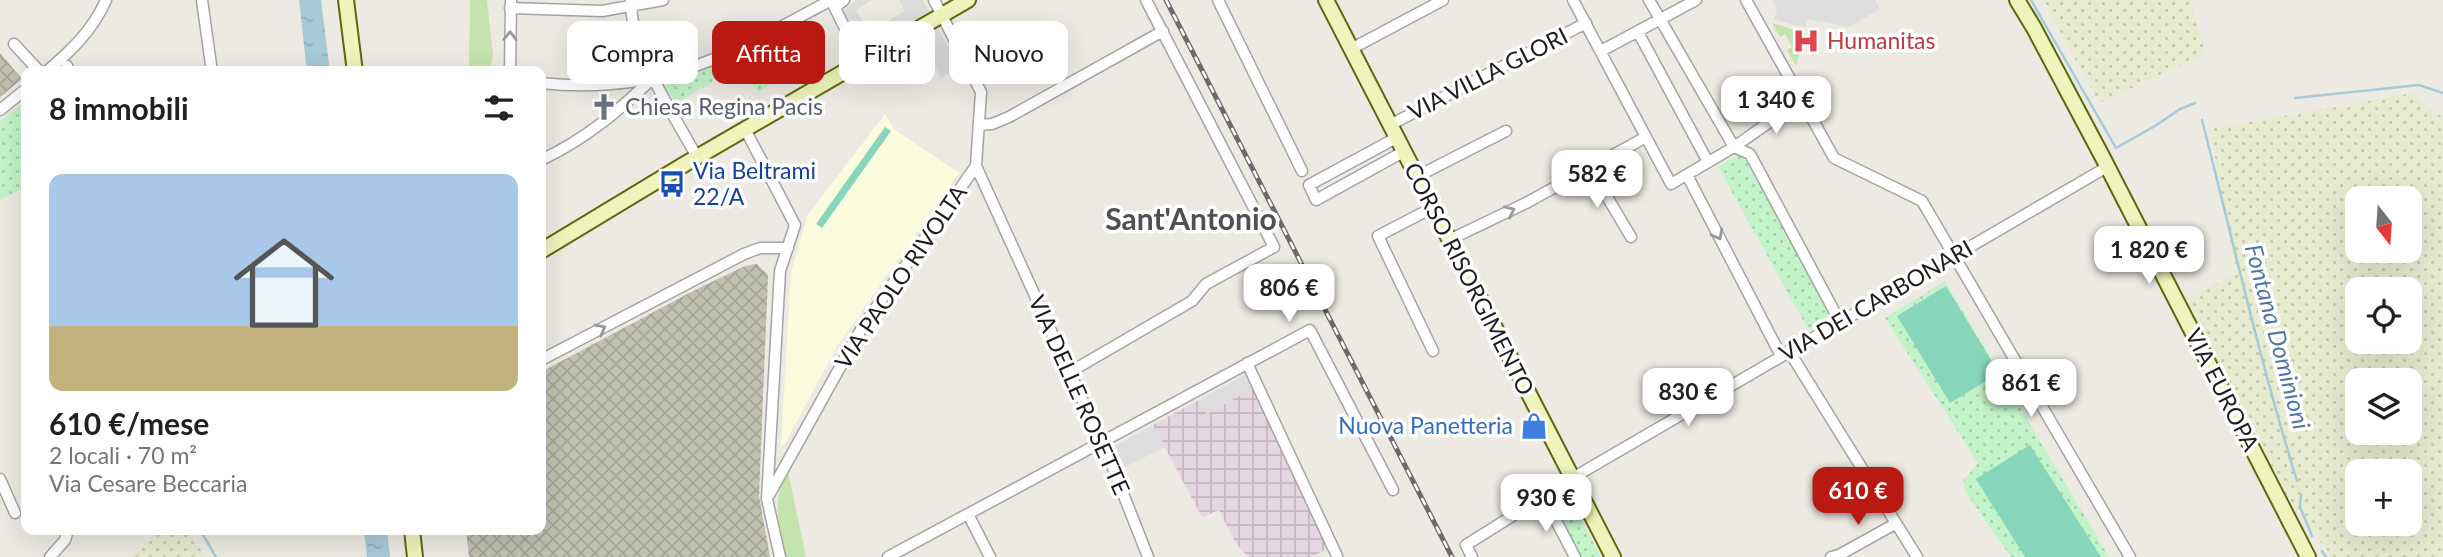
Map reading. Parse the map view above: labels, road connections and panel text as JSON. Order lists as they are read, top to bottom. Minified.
{"streets":{"main road":["CORSO RISORGIMENTO","VIA EUROPA"],"street":["VIA VILLA GLORI","VIA PAOLO RIVOLTA","VIA DEI CARBONARI","VIA DELLE ROSETTE"]},"crossings":[["VIA VILLA GLORI","CORSO RISORGIMENTO"],["VIA PAOLO RIVOLTA","VIA DELLE ROSETTE"],["CORSO RISORGIMENTO","VIA DEI CARBONARI"],["VIA DEI CARBONARI","VIA EUROPA"]],"districts":["Sant'Antonio"],"water":["Fontana Dominioni"],"places":{"hospital":["Humanitas"],"church":["Chiesa Regina Pacis"],"bus stop":["Via Beltrami 22/A"],"shop":["Nuova Panetteria"]},"north":"bottom","page":{"chip":["Compra","Affitta","Filtri","Nuovo"],"heading":"8 immobili","price":["1 340 €","582 €","1 820 €","806 €","861 €","830 €","610 €","930 €"],"list":[{"name":"610 €/mese","note":"2 locali · 70 m² · Via Cesare Beccaria"}],"map_buttons":"+"}}
